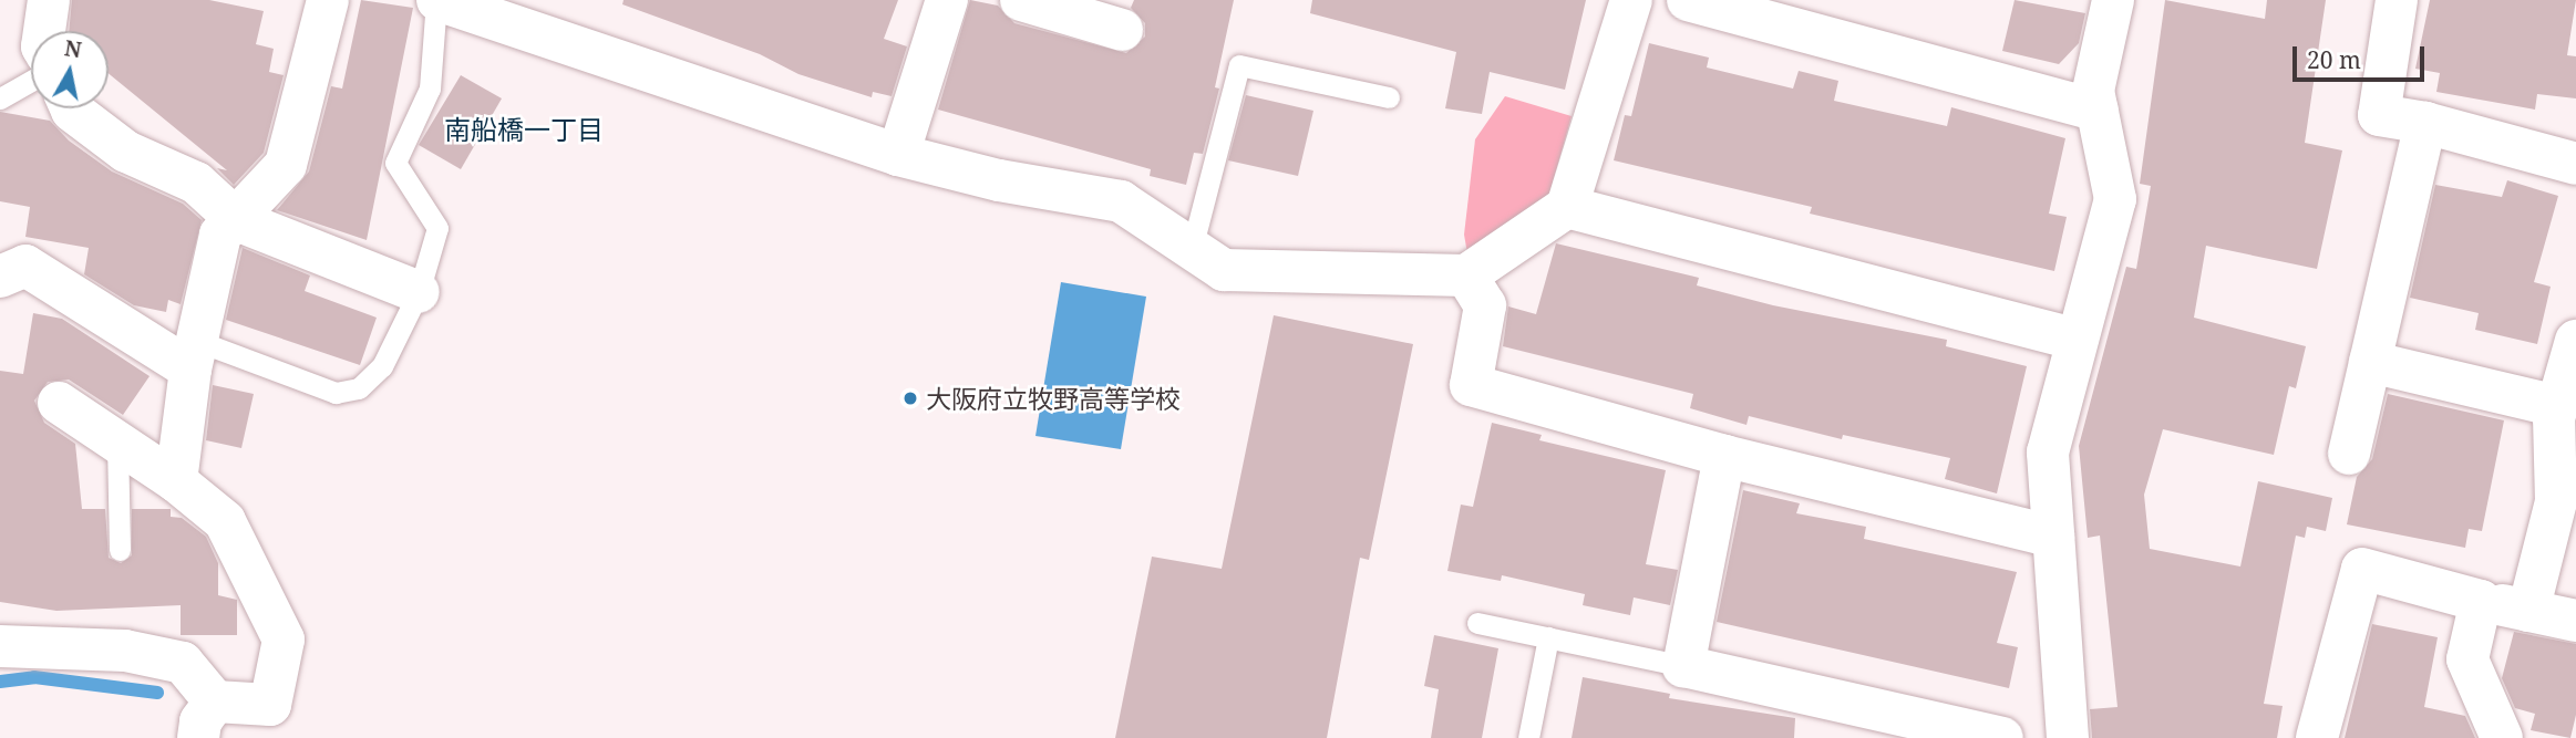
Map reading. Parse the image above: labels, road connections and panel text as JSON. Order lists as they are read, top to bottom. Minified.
{"districts":["南船橋一丁目"],"places":["大阪府立牧野高等学校"],"scale_bar":"20 m","north":"top"}
